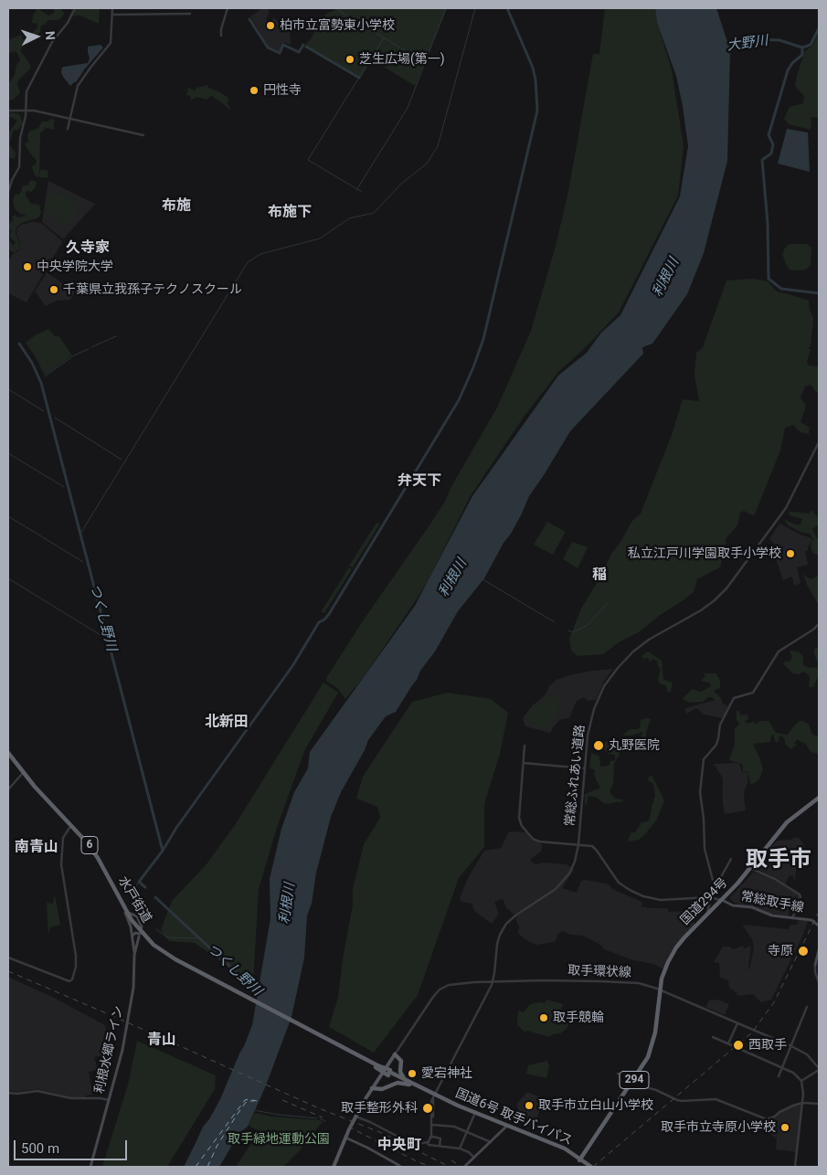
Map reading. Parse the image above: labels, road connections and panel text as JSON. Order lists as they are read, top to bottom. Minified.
{"streets":{"highway":["6","水戸街道","国道294号","294","国道6号 取手バイパス"],"main road":["常総取手線","利根水郷ライン"],"street":["常総ふれあい道路","取手環状線"]},"crossings":[["常総ふれあい道路","取手環状線"],["常総ふれあい道路","国道6号 取手バイパス"],["水戸街道","利根水郷ライン"],["水戸街道","国道6号 取手バイパス"],["国道294号","常総取手線"],["国道294号","取手環状線"],["国道294号","国道6号 取手バイパス"]],"districts":["布施","布施下","久寺家","弁天下","稲","北新田","南青山","取手市","青山","中央町"],"water":["大野川","利根川","つくし野川"],"parks":["取手緑地運動公園"],"places":["柏市立富勢東小学校","芝生広場(第一)","円性寺","中央学院大学","千葉県立我孫子テクノスクール","私立江戸川学園取手小学校","丸野医院","寺原","取手競輪","西取手","愛宕神社","取手市立白山小学校","取手整形外科","取手市立寺原小学校"],"scale_bar":"500 m","north":"right"}
